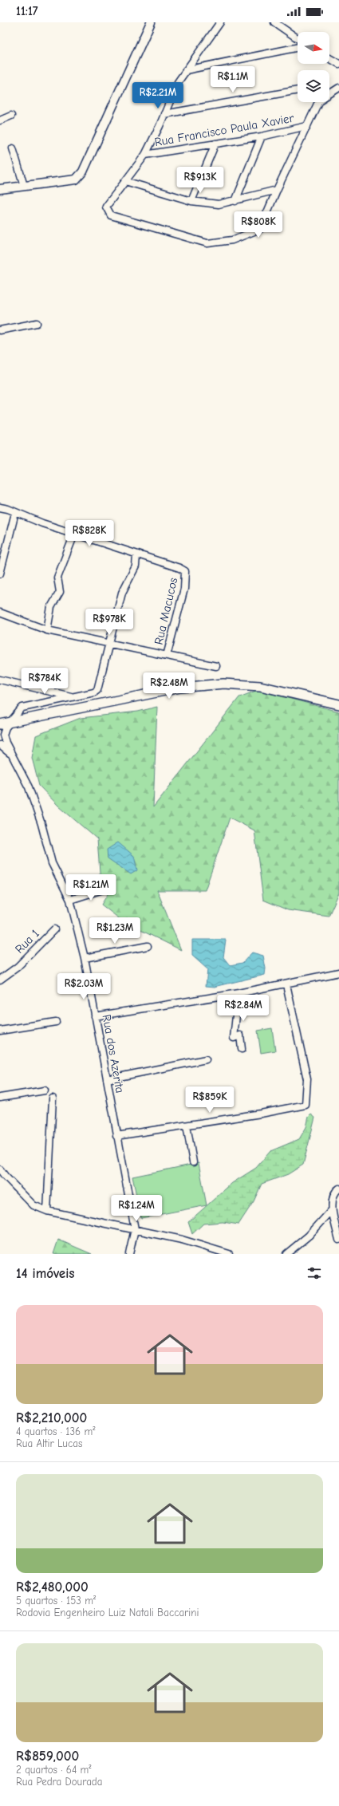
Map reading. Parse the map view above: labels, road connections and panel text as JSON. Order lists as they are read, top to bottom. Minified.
{"streets":{"street":["Rua Francisco Paula Xavier","Rua Macucos","Rua 1","Rua dos Azerita"]},"north":"right","page":{"status":"11:17","price":["R$1.1M","R$2.21M","R$913K","R$808K","R$828K","R$978K","R$784K","R$2.48M","R$1.21M","R$1.23M","R$2.03M","R$2.84M","R$859K","R$1.24M"],"heading":"14 imóveis","list":[{"name":"R$2,210,000","note":"4 quartos · 136 m² · Rua Altir Lucas"},{"name":"R$2,480,000","note":"5 quartos · 153 m² · Rodovia Engenheiro Luiz Natali Baccarini"},{"name":"R$859,000","note":"2 quartos · 64 m² · Rua Pedra Dourada"}]}}
